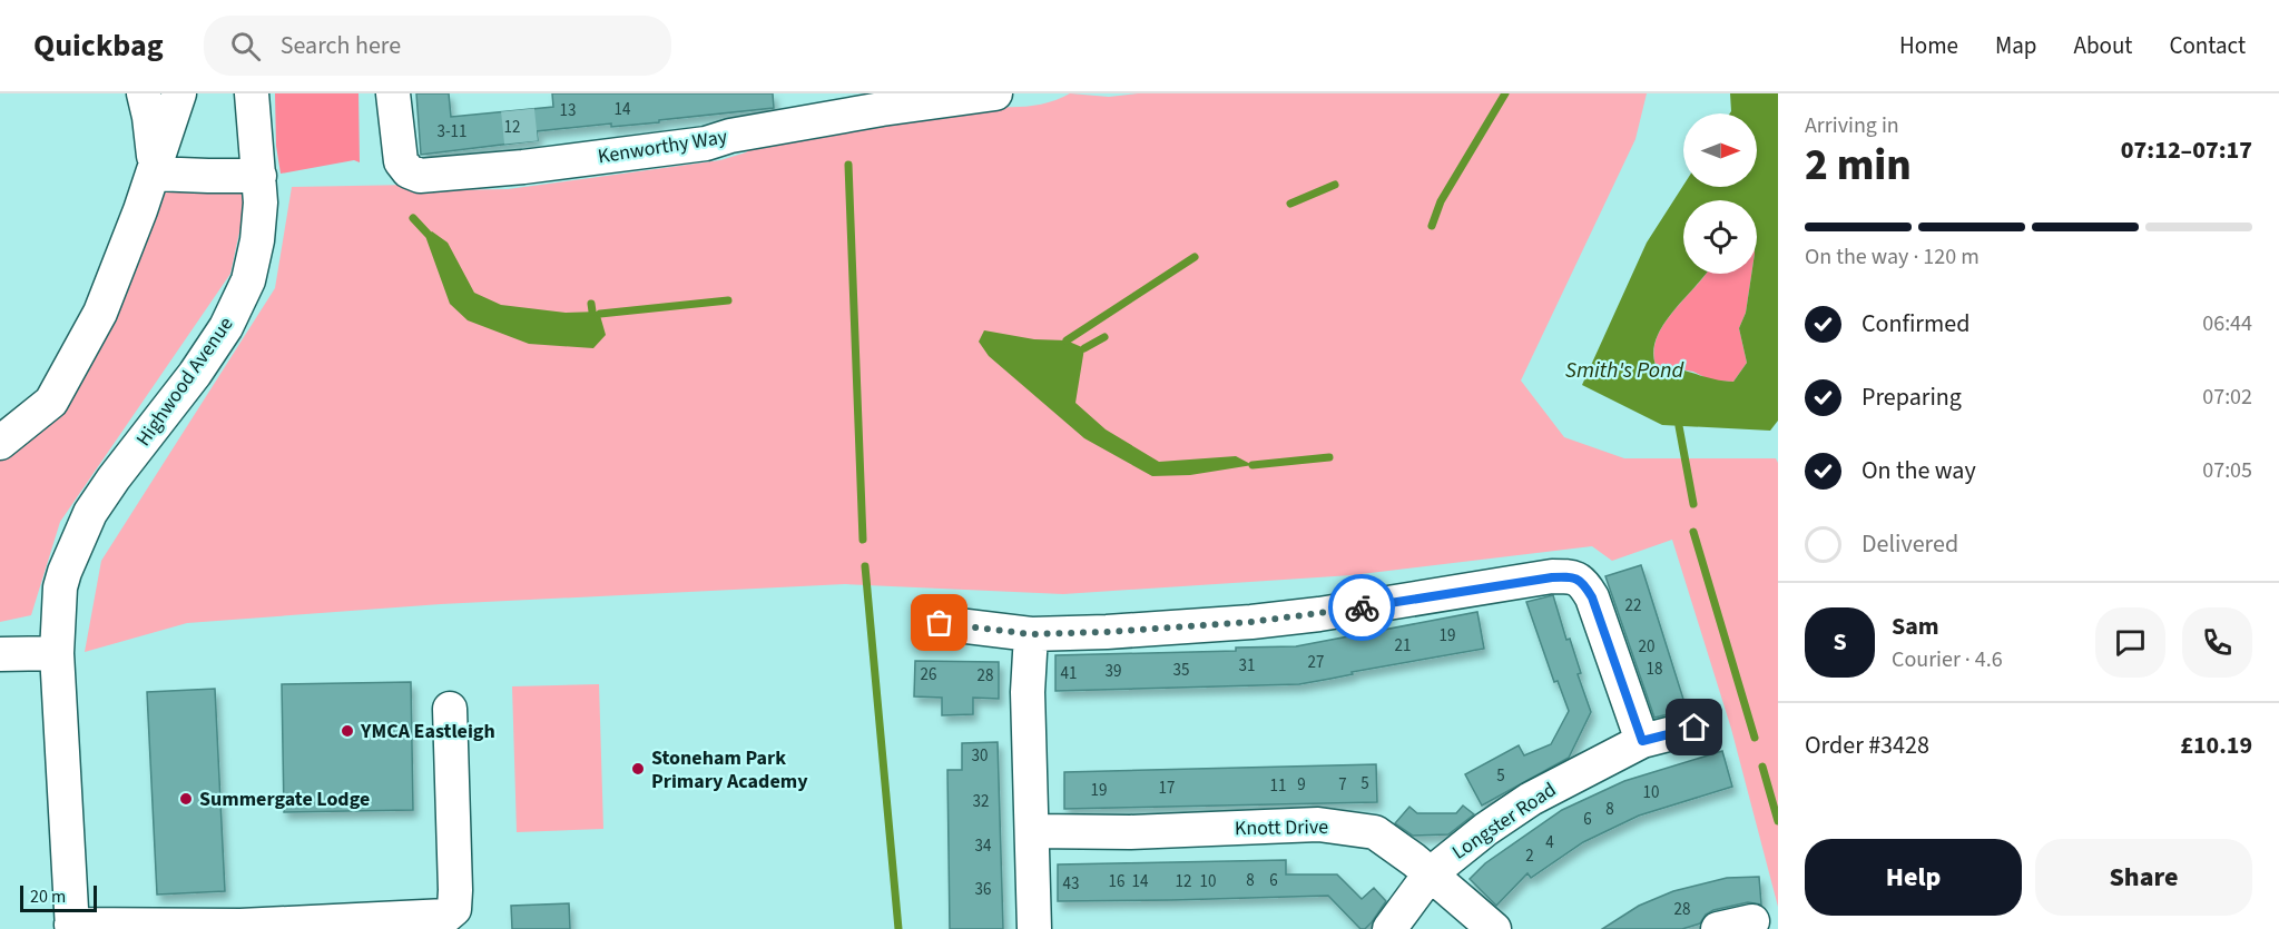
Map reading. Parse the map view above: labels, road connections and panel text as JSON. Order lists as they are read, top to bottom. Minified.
{"streets":{"street":["Kenworthy Way","Highwood Avenue","Longster Road","Knott Drive"]},"crossings":[["Longster Road","Knott Drive"]],"water":["Smith's Pond"],"places":["YMCA Eastleigh","Stoneham Park Primary Academy","Summergate Lodge"],"house_numbers":["14","13","12","3-11","22","19","21","20","27","31","18","35","39","41","26","28","30","5","5","9","7","11","17","19","10","32","8","6","4","34","2","8","6","16","14","12","10","43","36","28"],"scale_bar":"20 m","north":"right","page":{"header":"Quickbag","search":"Search here","nav":["Home","Map","About","Contact"],"heading":["2 min","Arriving in","07:12–07:17"],"panel":["Sam","Courier · 4.6","Order #3428","£10.19"],"bar":"On the way · 120 m","list":[["Confirmed","06:44"],["Preparing","07:02"],["On the way","07:05"],"Delivered"],"round":"S","buttons":["Help","Share"],"scale":"20 m"}}
